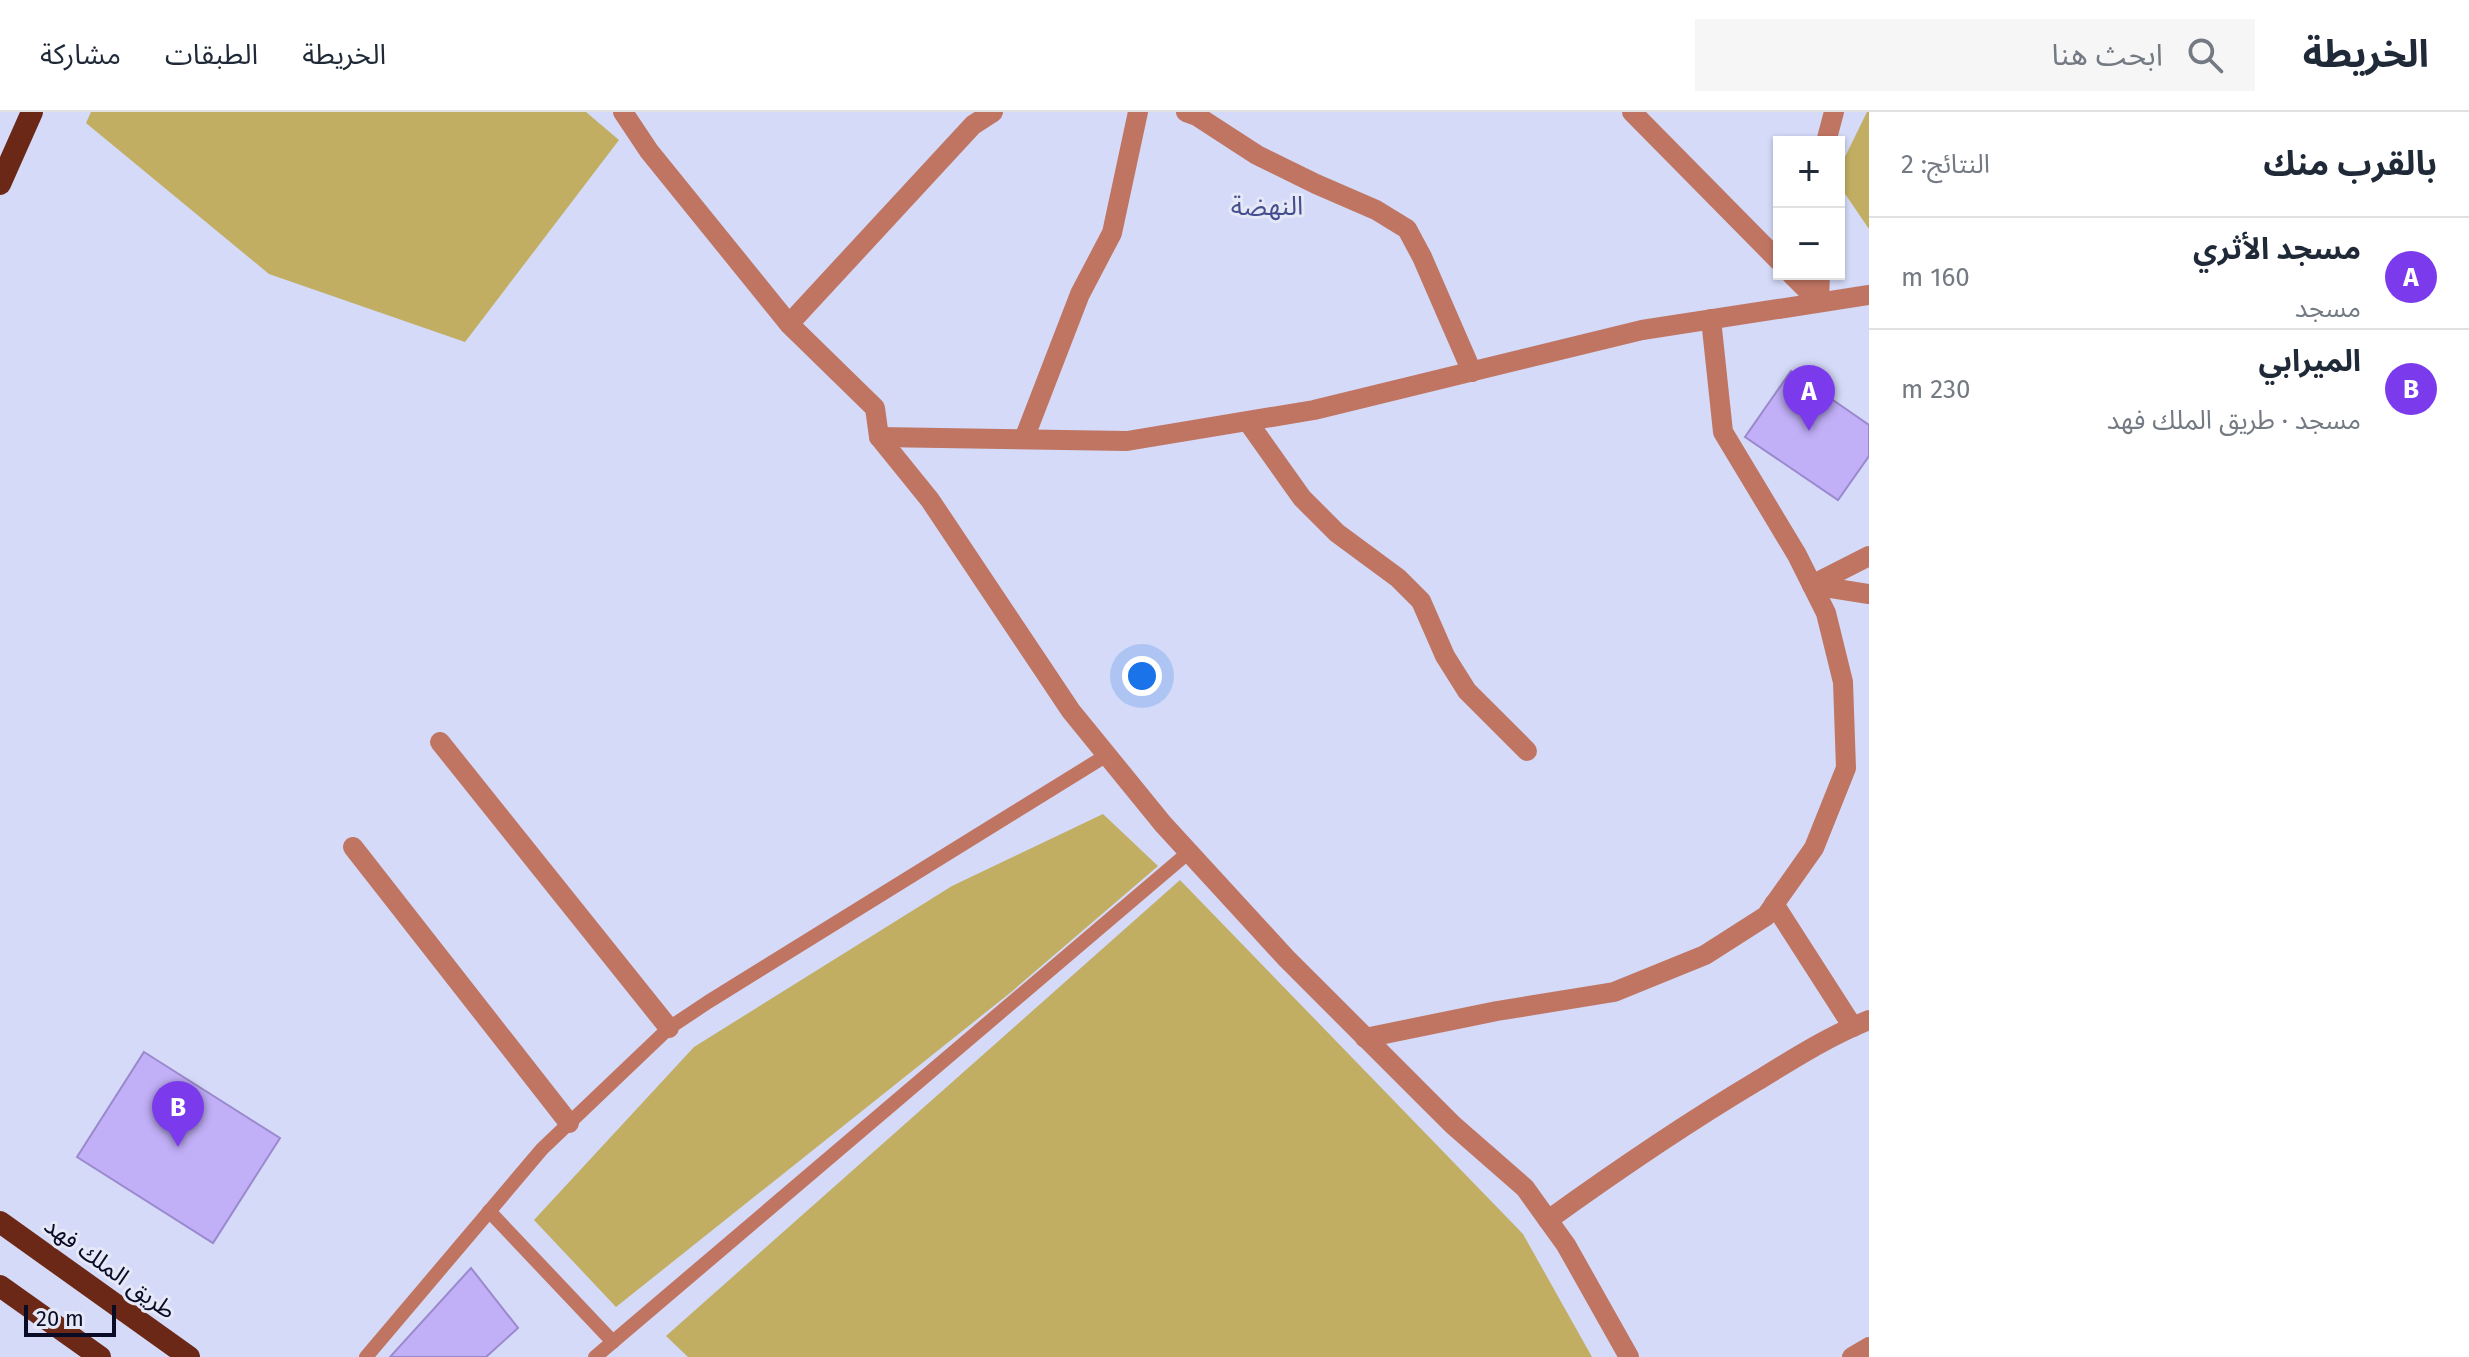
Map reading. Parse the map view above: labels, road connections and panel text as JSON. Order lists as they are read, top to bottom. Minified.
{"streets":{"highway":["طريق الملك فهد"]},"districts":["النهضة"],"scale_bar":"20 m","page":{"header":"الخريطة","search":"ابحث هنا","nav":["الخريطة","الطبقات","مشاركة"],"heading":["بالقرب منك","النتائج: 2"],"map_buttons":["+","−"],"list":[{"mark":"A","name":"مسجد الأثري","note":"مسجد","value":"160 m"},{"mark":"B","name":"الميرابي","note":"مسجد · طريق الملك فهد","value":"230 m"}],"pins":["A","B"],"scale":"20 m"}}
